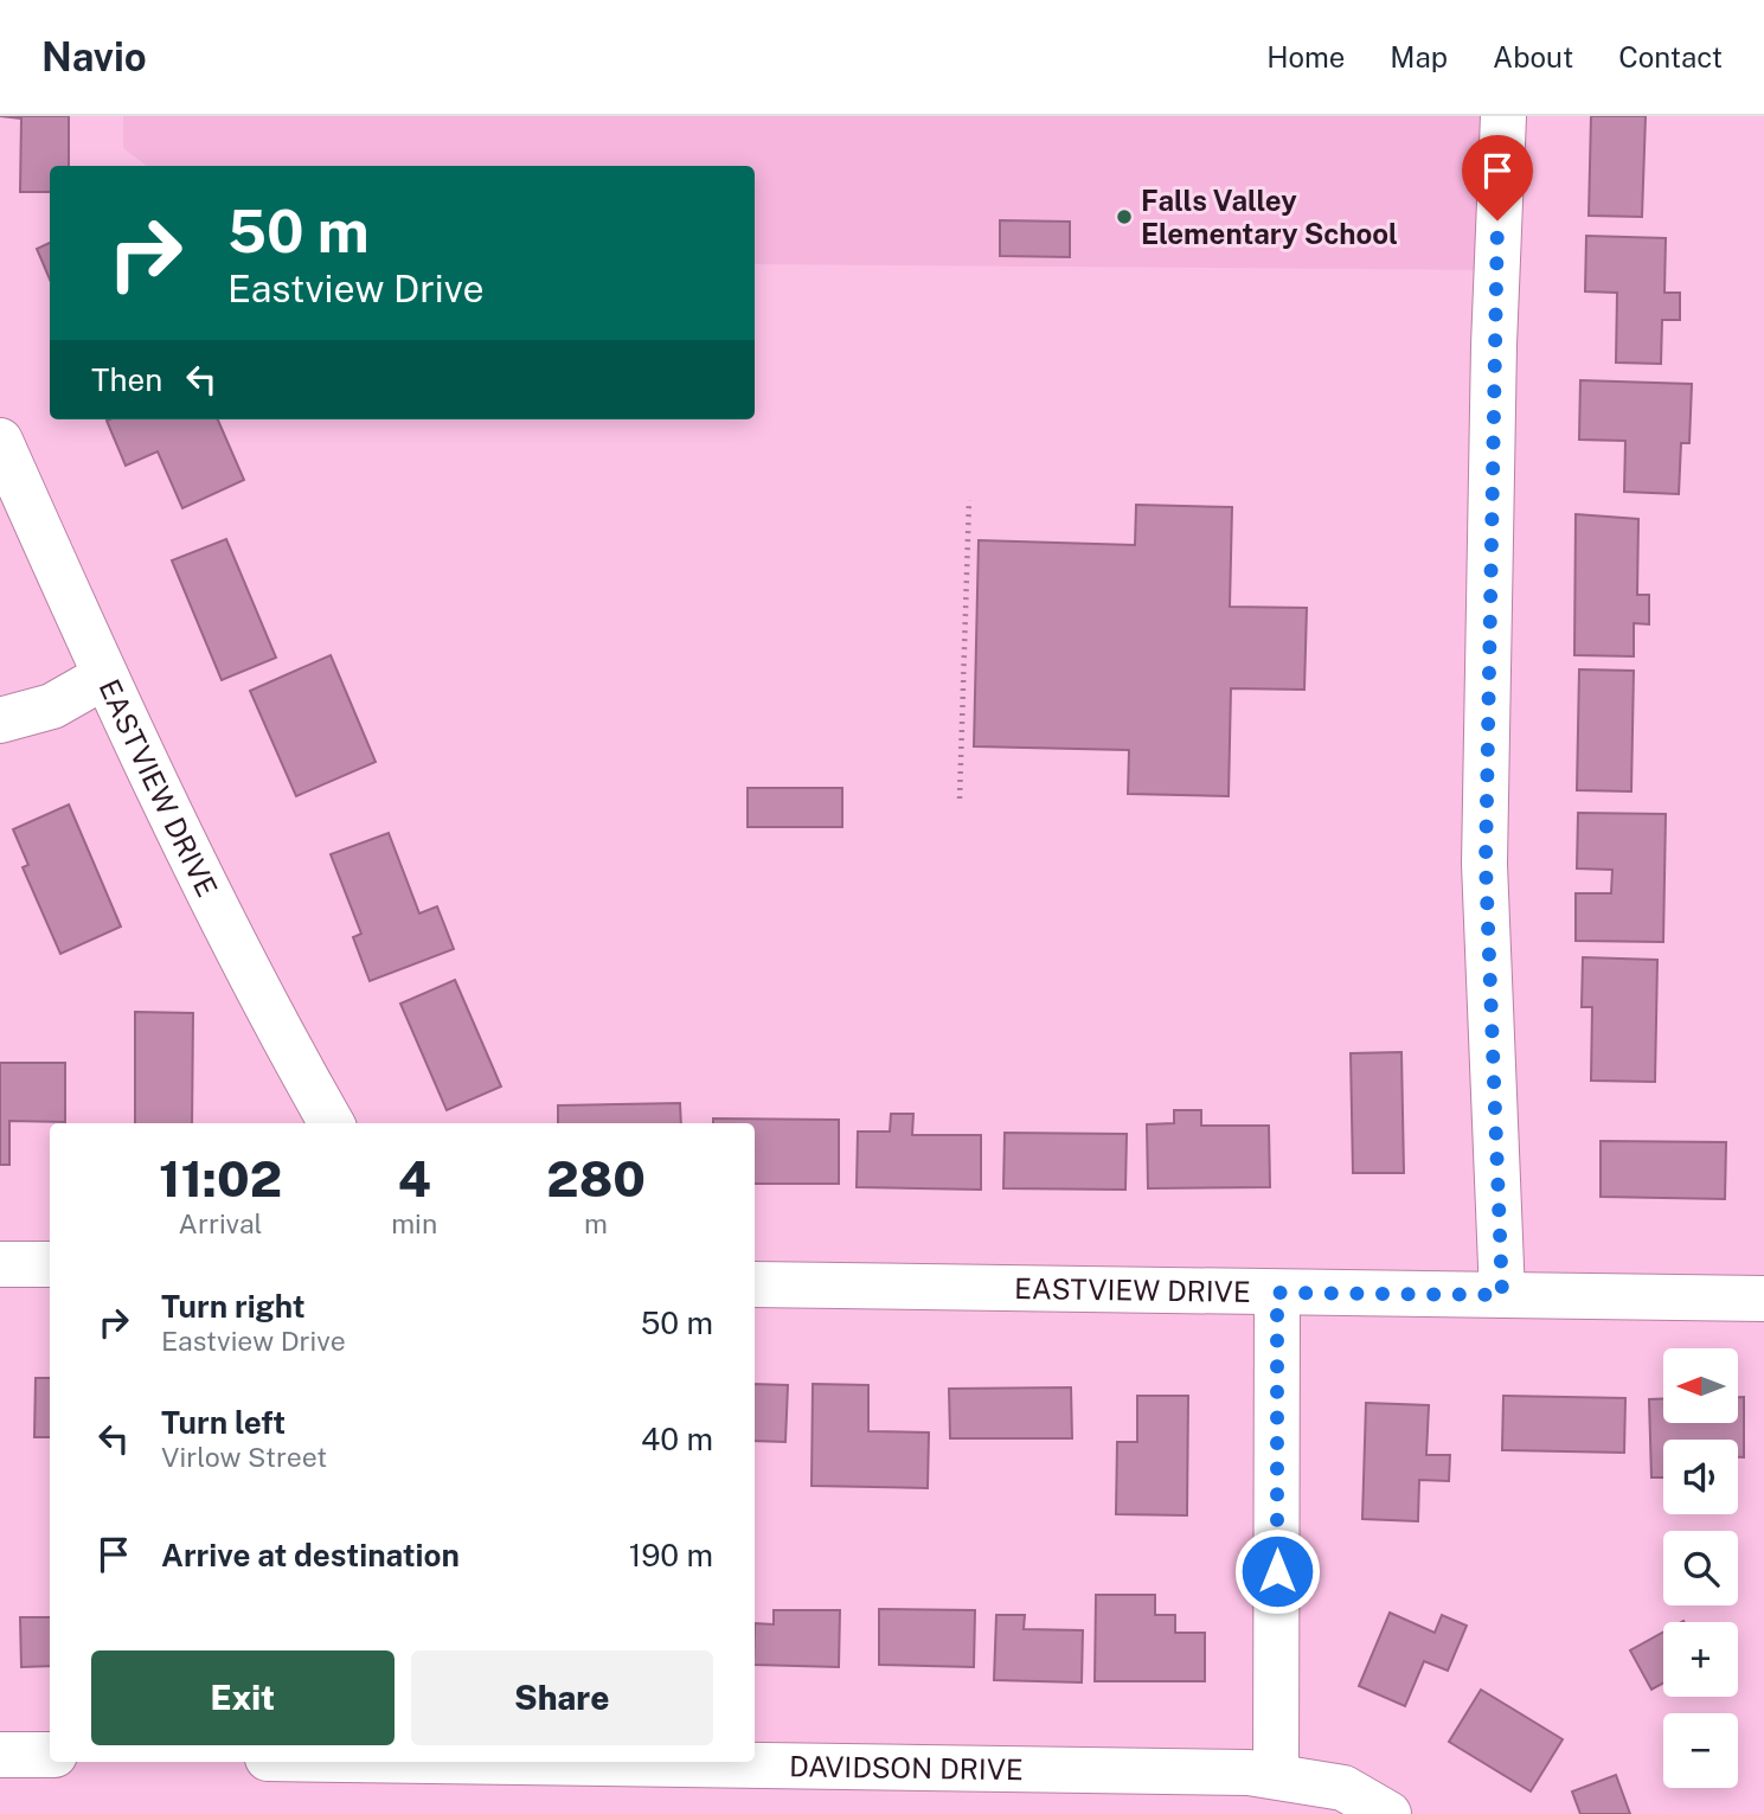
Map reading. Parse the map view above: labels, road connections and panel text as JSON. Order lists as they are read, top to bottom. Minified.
{"streets":{"street":["EASTVIEW DRIVE","DAVIDSON DRIVE"]},"places":["Falls Valley Elementary School"],"north":"left","page":{"header":"Navio","nav":["Home","Map","About","Contact"],"turn":["50 m","Eastview Drive"],"then":"Then","eta":["11:02","Arrival","4","min","280","m"],"list":[{"name":"Turn right","note":"Eastview Drive","value":"50 m"},{"name":"Turn left","note":"Virlow Street","value":"40 m"},{"name":"Arrive at destination","value":"190 m"}],"map_buttons":["+","−"],"buttons":["Exit","Share"]}}
